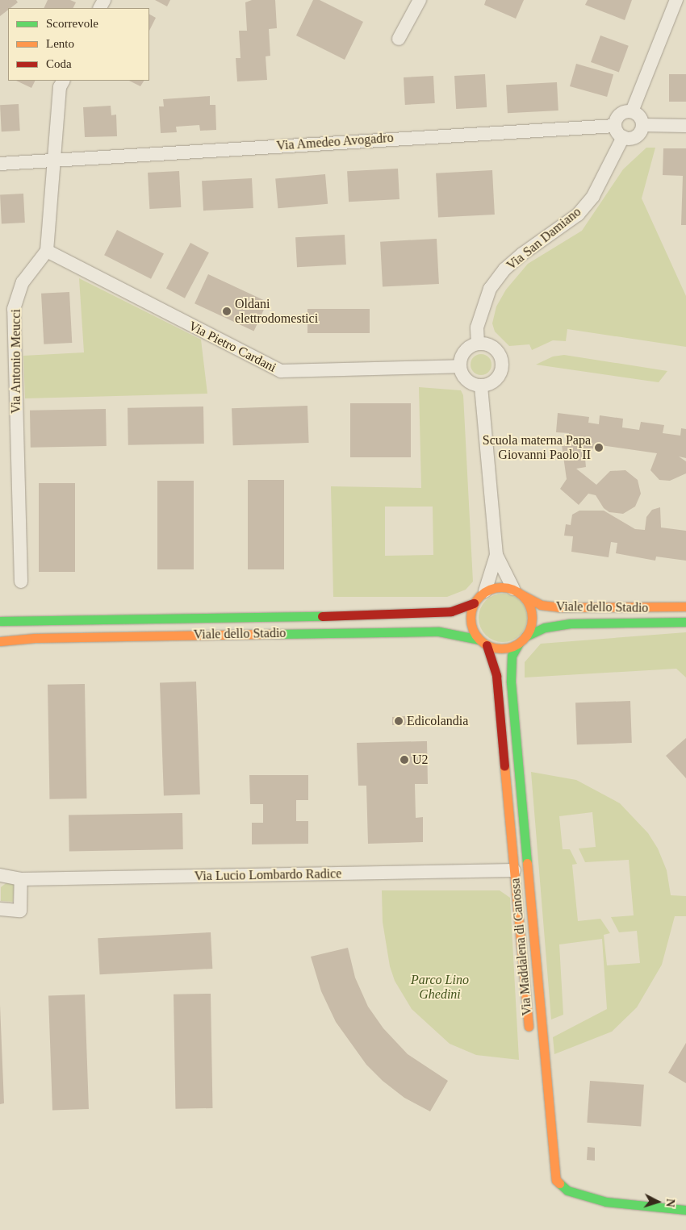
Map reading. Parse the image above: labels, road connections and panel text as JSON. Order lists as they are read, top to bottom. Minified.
{"streets":{"street":["Via Amedeo Avogadro","Via San Damiano","Via Pietro Cardani","Via Antonio Meucci","Viale dello Stadio","Via Lucio Lombardo Radice","Via Maddalena di Canossa"]},"crossings":[["Via Amedeo Avogadro","Via San Damiano"],["Via San Damiano","Via Pietro Cardani"],["Via Pietro Cardani","Via Antonio Meucci"],["Viale dello Stadio","Via Maddalena di Canossa"],["Via Lucio Lombardo Radice","Via Maddalena di Canossa"]],"parks":["Parco Lino Ghedini"],"places":["Oldani elettrodomestici","Scuola materna Papa Giovanni Paolo II","Edicolandia","U2"],"legend":["Scorrevole","Lento","Coda"],"north":"right"}
